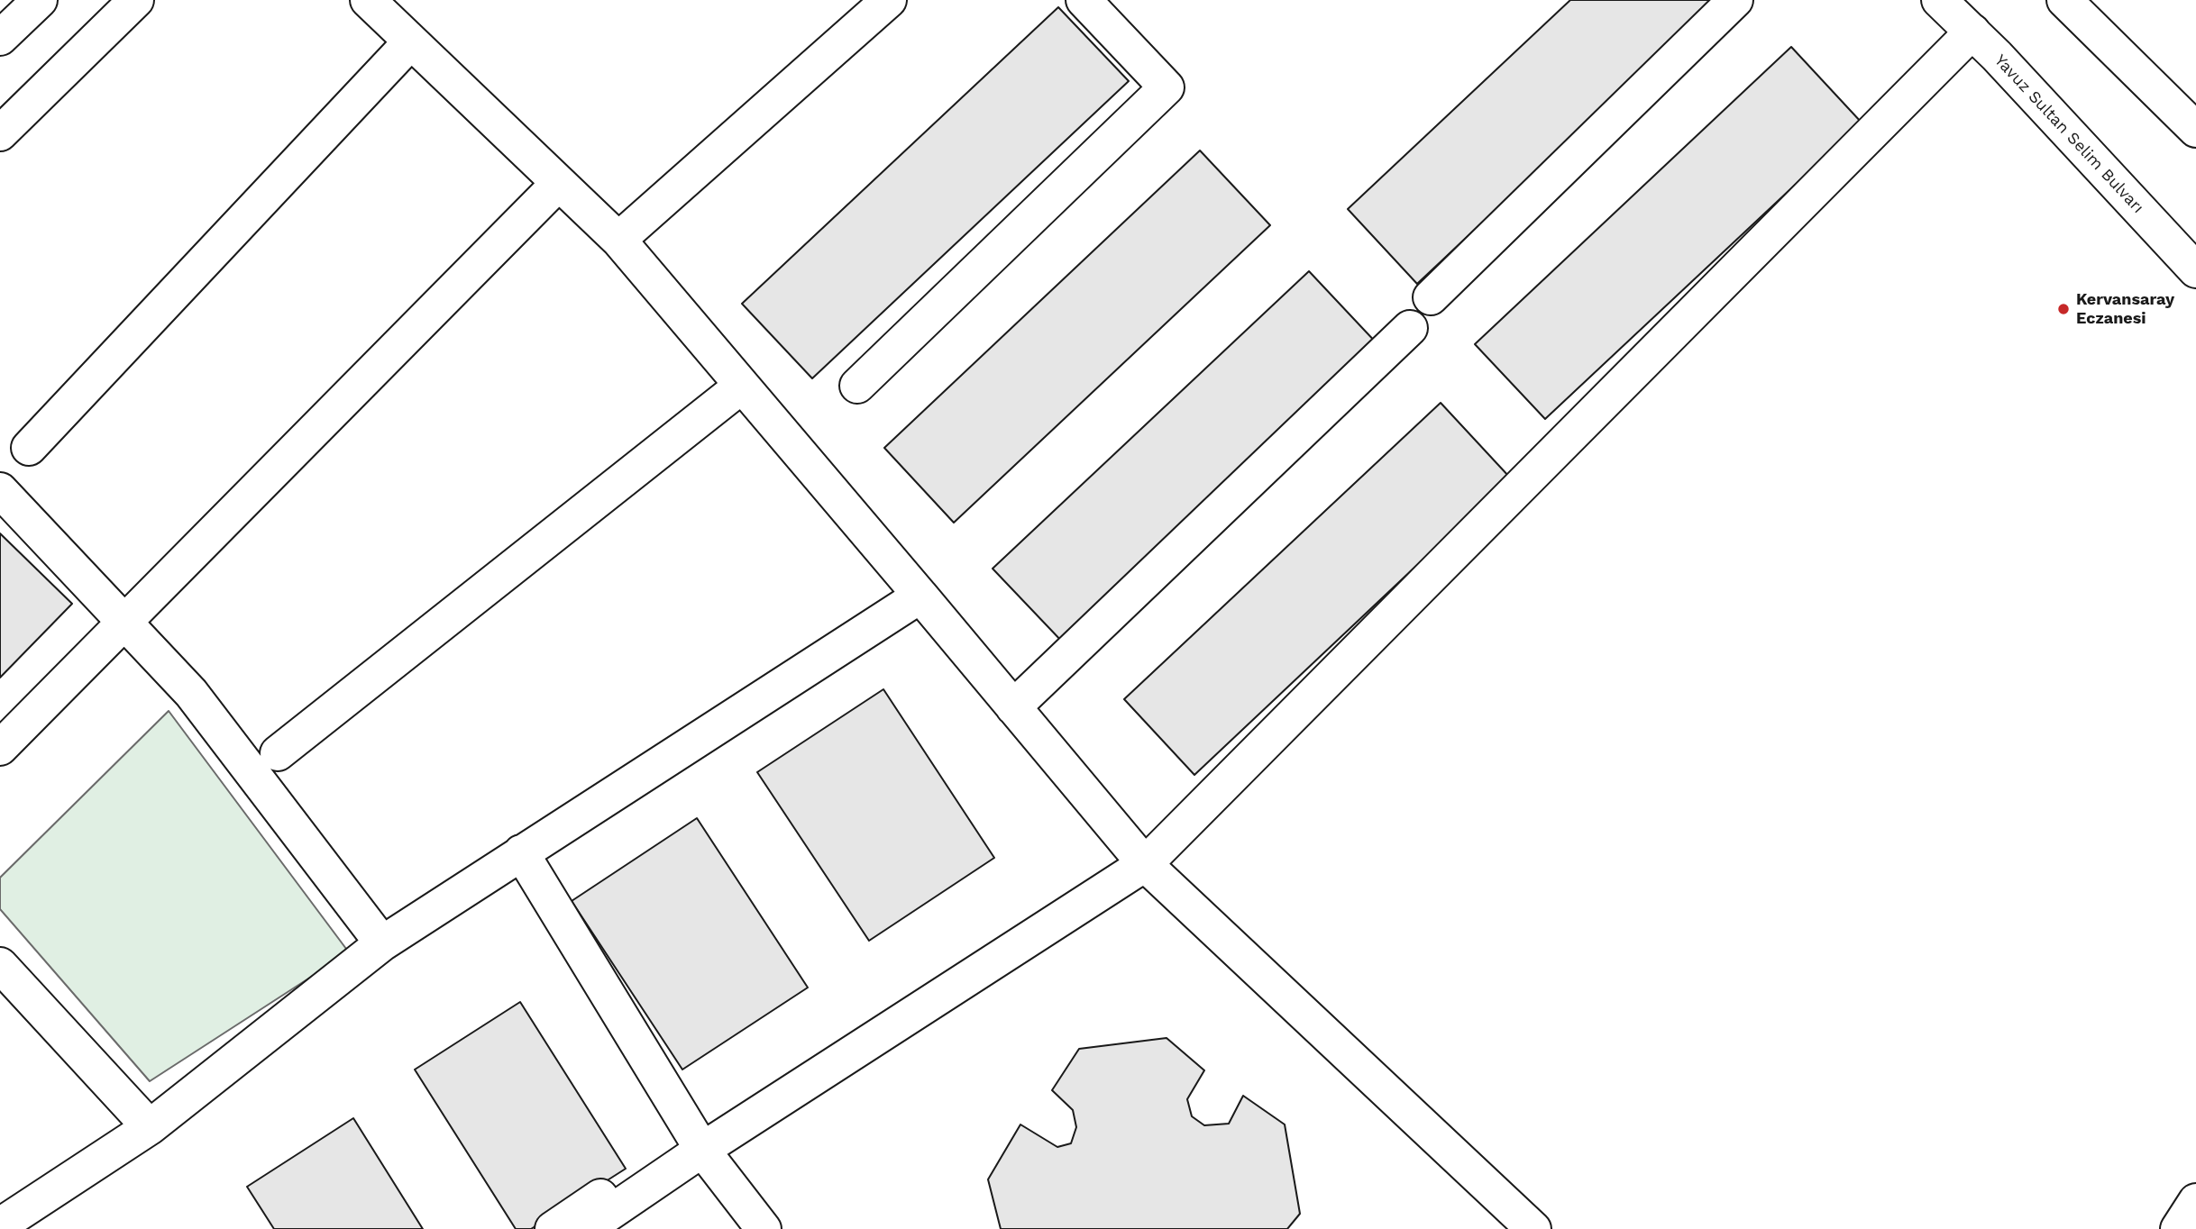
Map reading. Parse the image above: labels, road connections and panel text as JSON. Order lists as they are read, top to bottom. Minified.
{"streets":{"street":["Yavuz Sultan Selim Bulvarı"]},"places":["Kervansaray Eczanesi"]}
